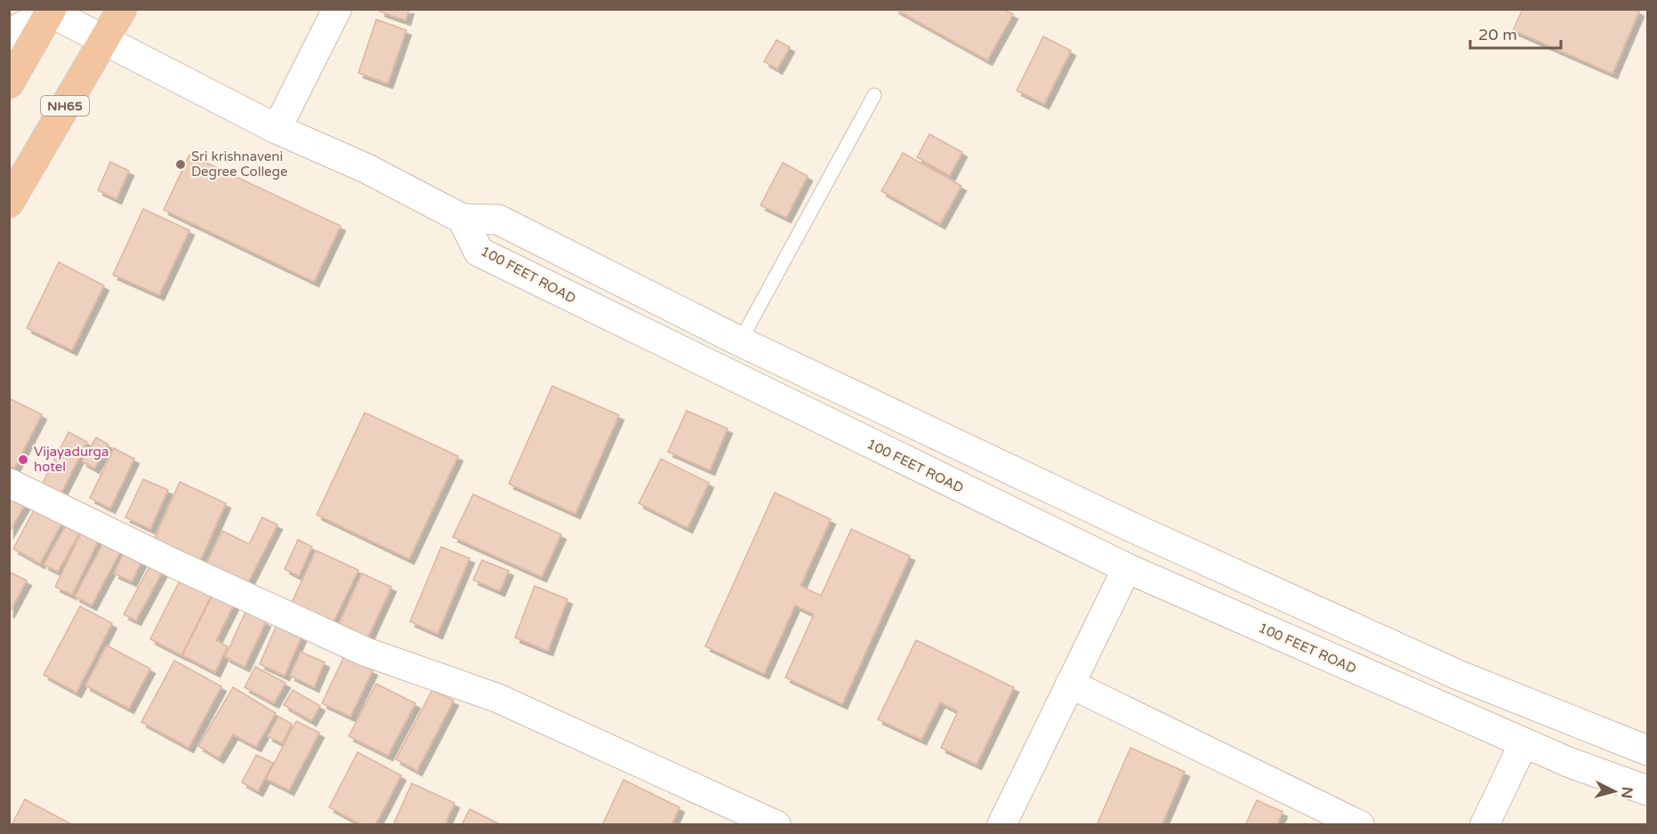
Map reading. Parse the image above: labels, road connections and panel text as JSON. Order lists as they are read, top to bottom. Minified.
{"streets":{"highway":["NH65"],"street":["100 FEET ROAD"]},"places":["Sri krishnaveni Degree College","Vijayadurga hotel"],"scale_bar":"20 m","north":"right"}
